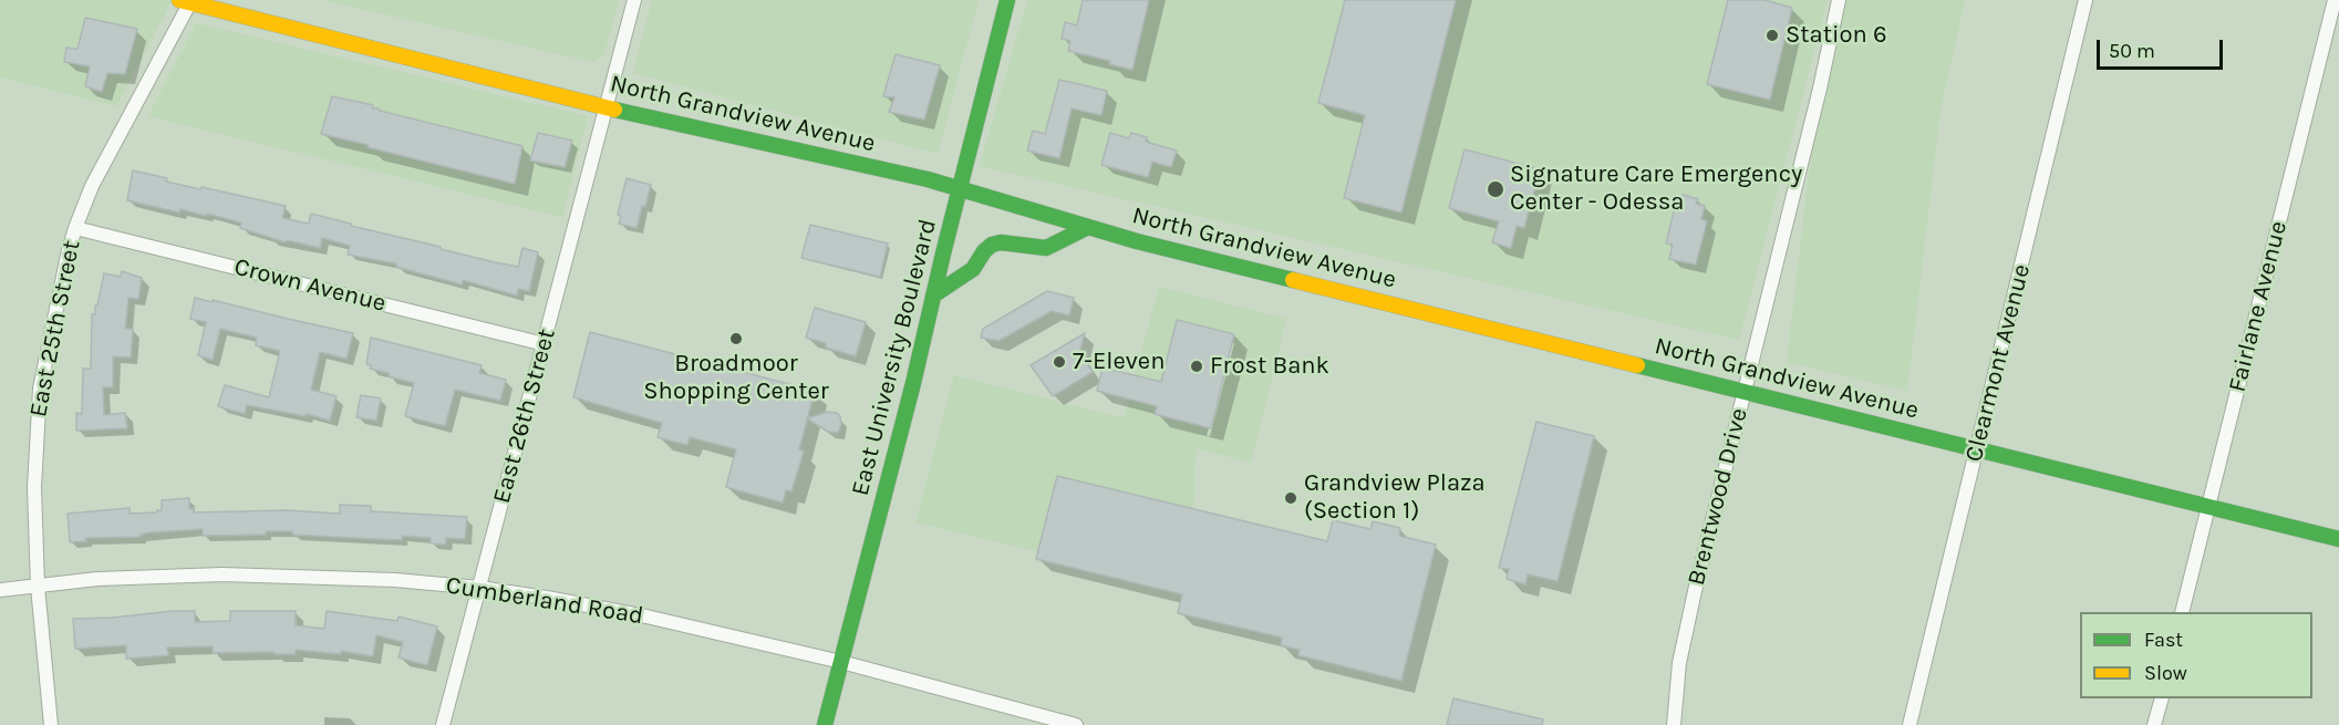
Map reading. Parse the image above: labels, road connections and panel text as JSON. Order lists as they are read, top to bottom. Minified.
{"streets":{"main road":["North Grandview Avenue","East University Boulevard"],"street":["Crown Avenue","Fairlane Avenue","East 25th Street","Clearmont Avenue","East 26th Street","Brentwood Drive","Cumberland Road"]},"crossings":[["North Grandview Avenue","Fairlane Avenue"],["North Grandview Avenue","East 25th Street"],["North Grandview Avenue","East University Boulevard"],["North Grandview Avenue","Clearmont Avenue"],["North Grandview Avenue","East 26th Street"],["North Grandview Avenue","Brentwood Drive"],["Crown Avenue","East 25th Street"],["Crown Avenue","East 26th Street"],["East 25th Street","Cumberland Road"],["East University Boulevard","Cumberland Road"],["East 26th Street","Cumberland Road"]],"places":["Station 6","Signature Care Emergency Center - Odessa","Broadmoor Shopping Center","7-Eleven","Frost Bank","Grandview Plaza (Section 1)"],"legend":["Fast","Slow"],"scale_bar":"50 m"}
